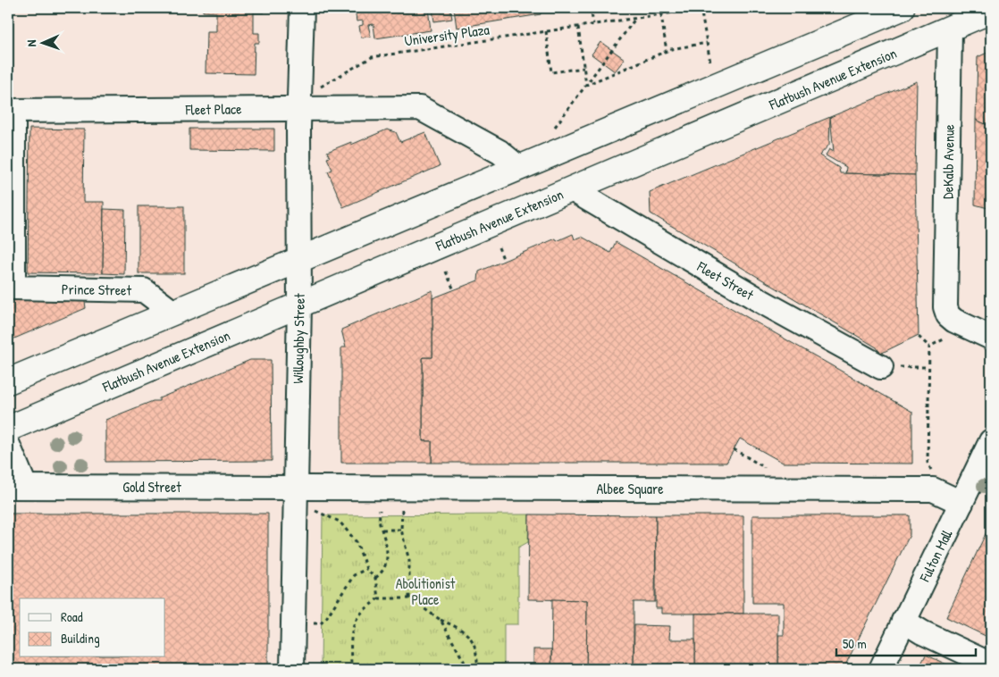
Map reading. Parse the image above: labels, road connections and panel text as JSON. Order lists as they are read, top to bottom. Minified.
{"streets":{"main road":["Flatbush Avenue Extension"],"street":["Fleet Place","DeKalb Avenue","Fleet Street","Prince Street","Willoughby Street","Gold Street","Albee Square","Fulton Mall"],"path":["University Plaza"]},"crossings":[["Flatbush Avenue Extension","DeKalb Avenue"],["Flatbush Avenue Extension","Fleet Street"],["Flatbush Avenue Extension","Willoughby Street"],["Fleet Place","Prince Street"],["Fleet Place","Willoughby Street"],["Willoughby Street","Gold Street"],["Willoughby Street","Albee Square"],["Gold Street","Albee Square"],["Albee Square","Fulton Mall"]],"parks":["Abolitionist Place"],"legend":["Road","Building"],"scale_bar":"50 m","north":"left"}
